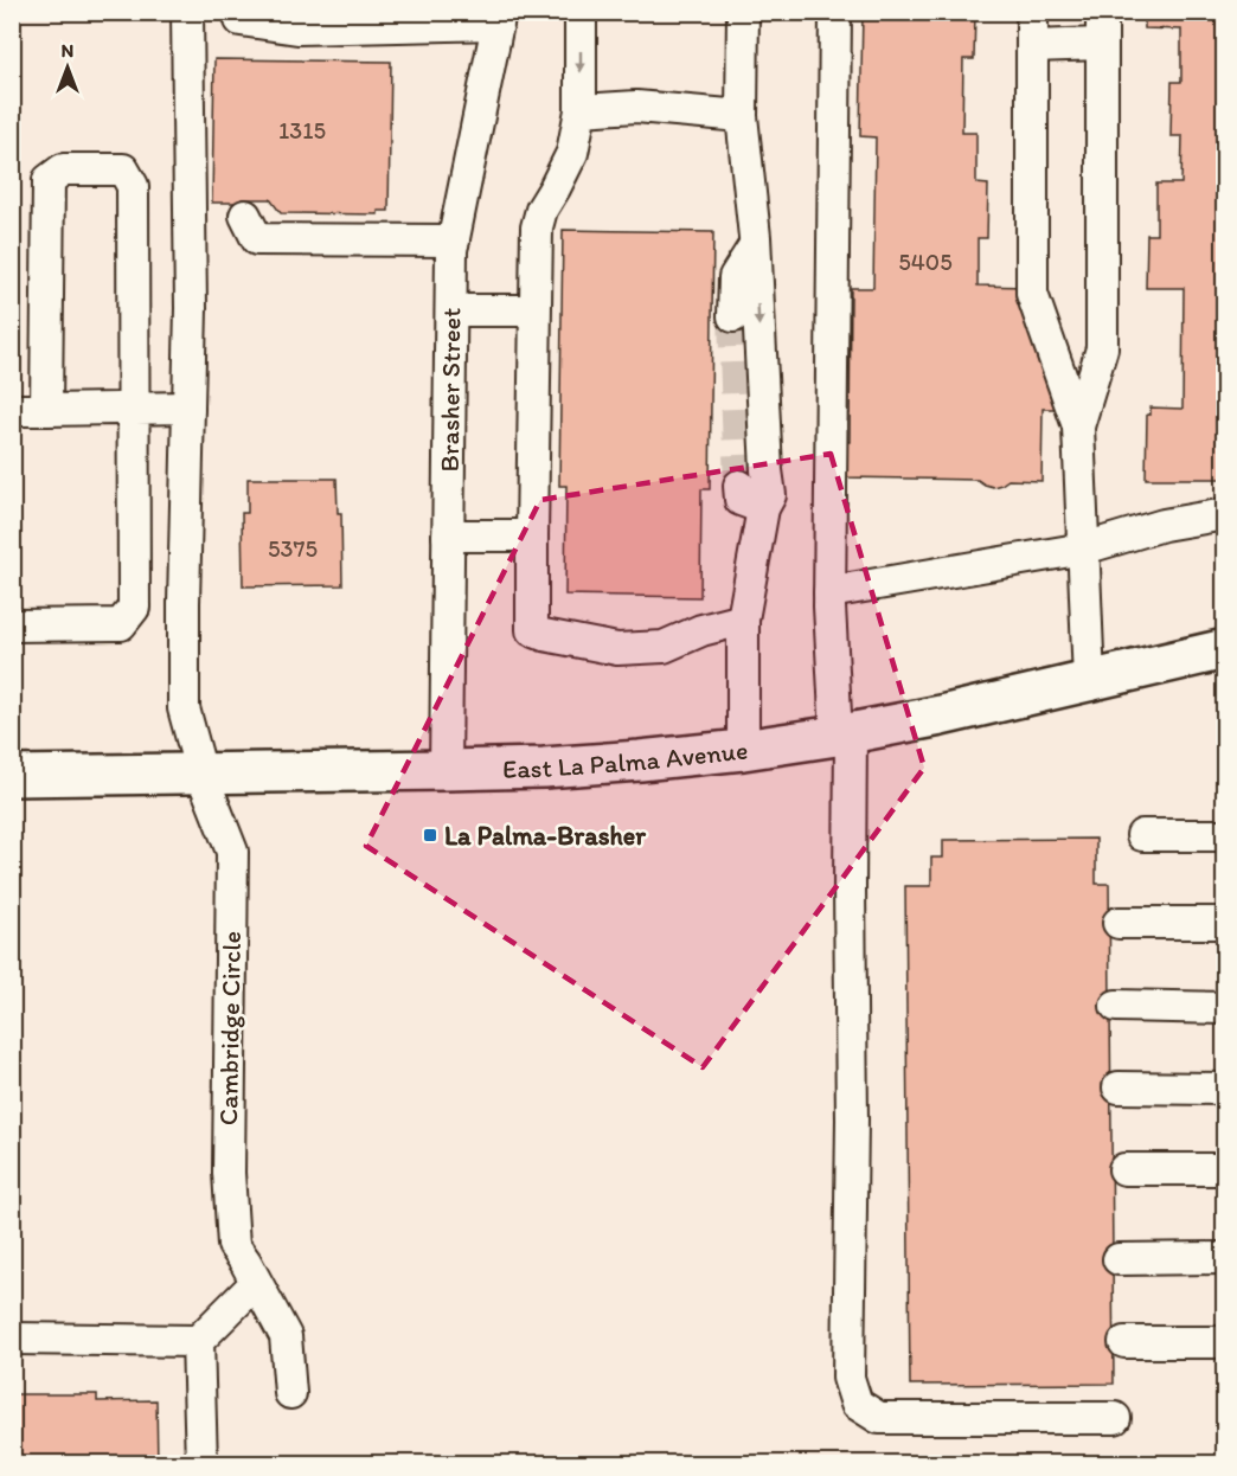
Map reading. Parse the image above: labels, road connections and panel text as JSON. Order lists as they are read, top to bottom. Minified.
{"streets":{"main road":["East La Palma Avenue"],"street":["Brasher Street","Cambridge Circle"]},"crossings":[["Brasher Street","East La Palma Avenue"],["East La Palma Avenue","Cambridge Circle"]],"places":{"transit":["La Palma-Brasher"]},"house_numbers":["1315","5405","5375"],"north":"top"}
